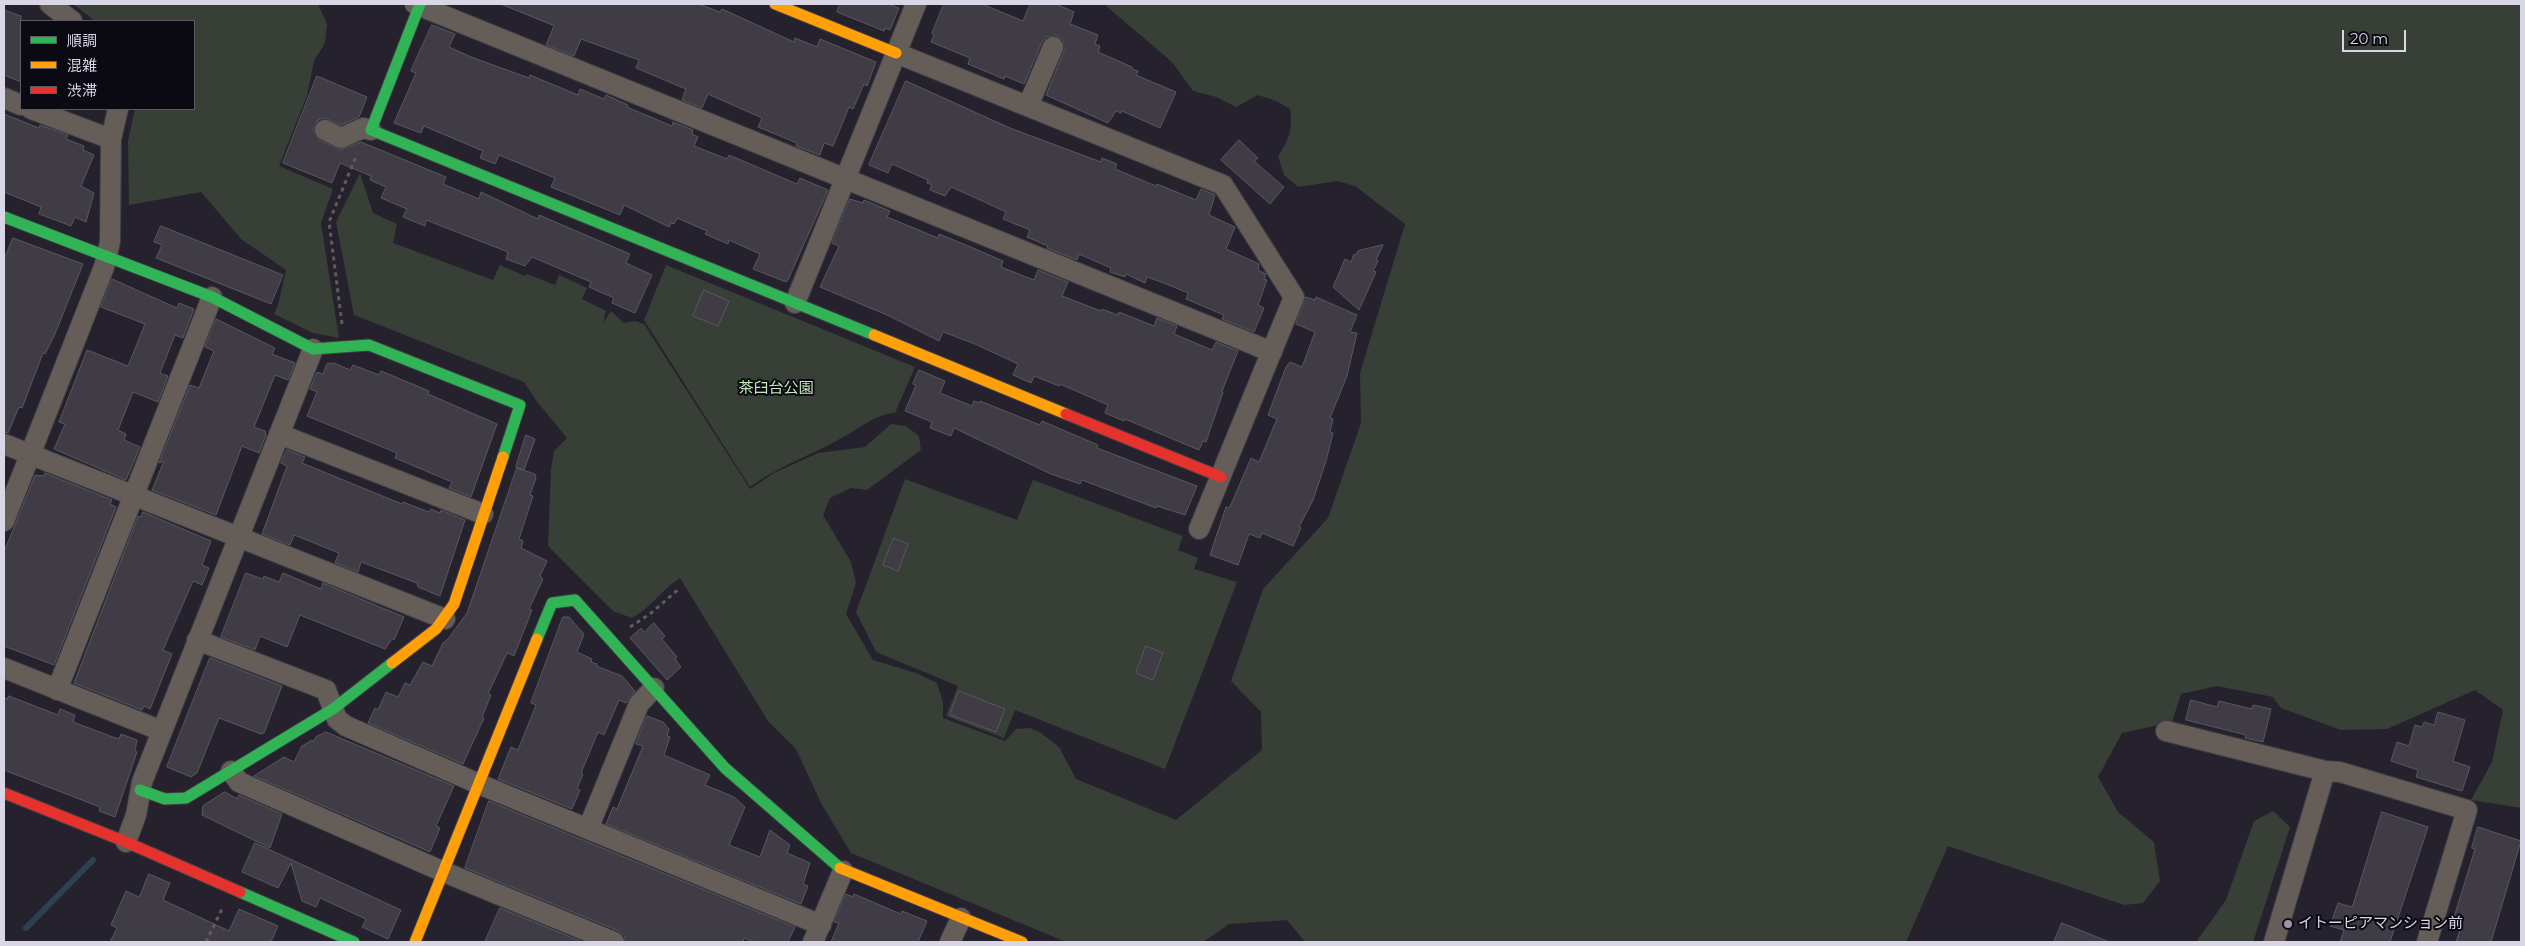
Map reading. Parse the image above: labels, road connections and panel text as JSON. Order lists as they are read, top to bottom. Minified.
{"parks":["茶臼台公園"],"places":["イトーピアマンション前"],"legend":["順調","混雑","渋滞"],"scale_bar":"20 m"}
